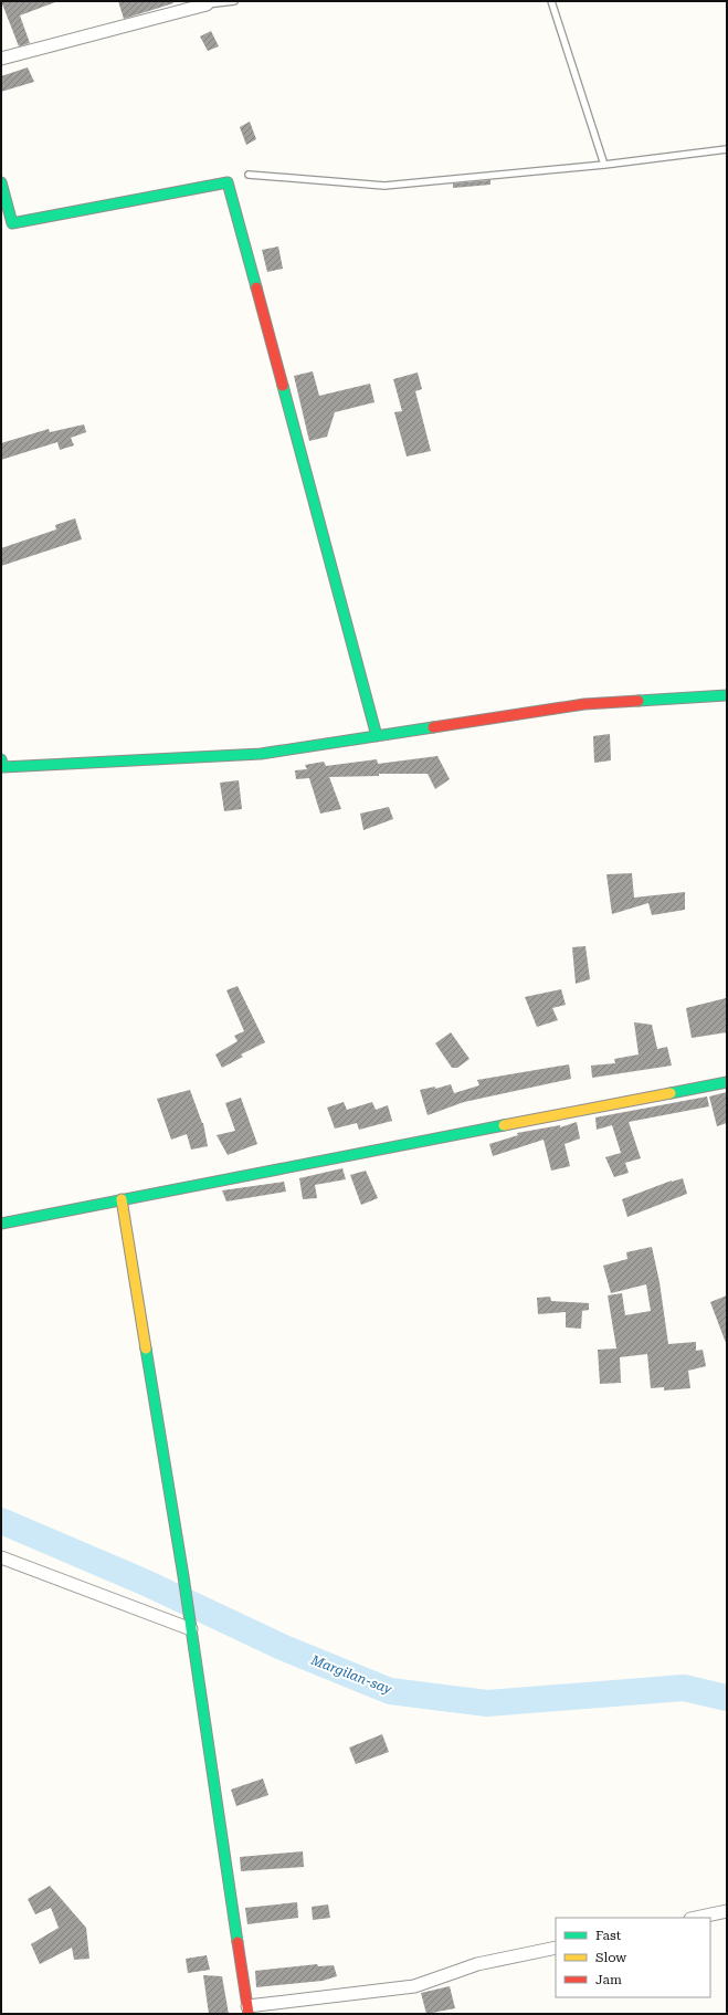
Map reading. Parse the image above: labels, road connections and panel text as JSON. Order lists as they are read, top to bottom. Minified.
{"water":["Margilan-say"],"legend":["Fast","Slow","Jam"]}
